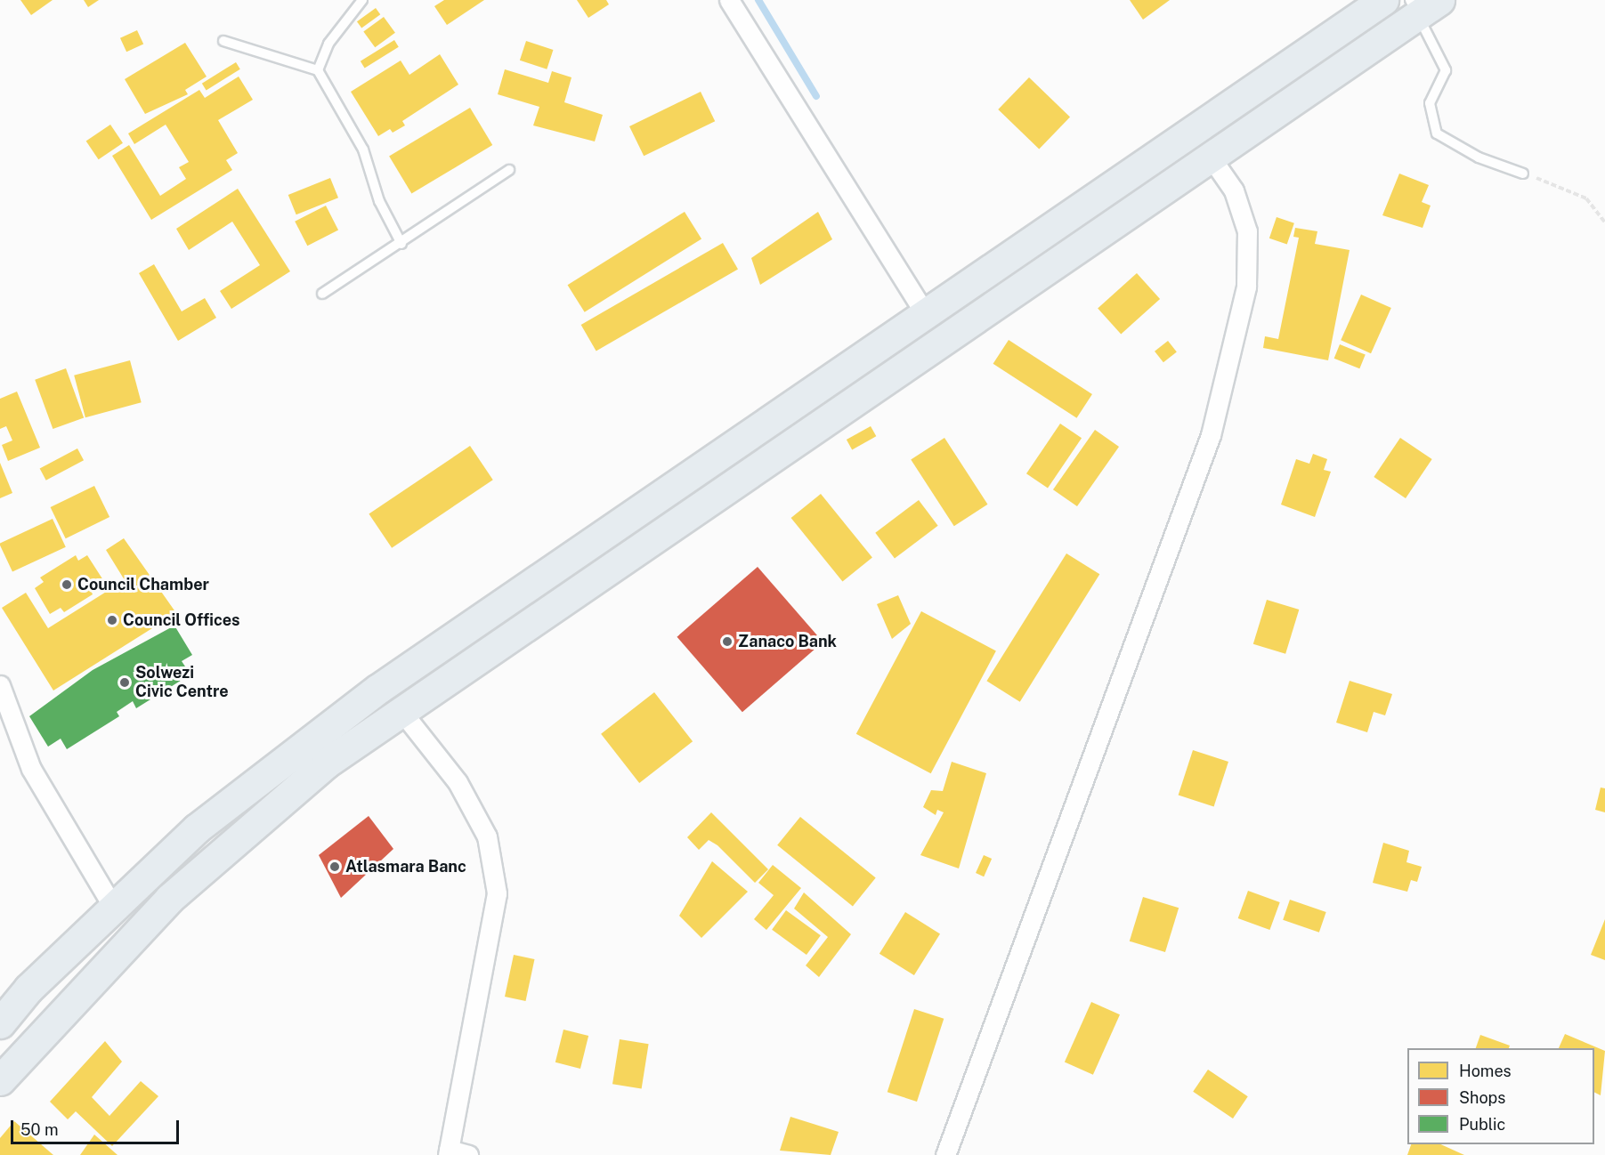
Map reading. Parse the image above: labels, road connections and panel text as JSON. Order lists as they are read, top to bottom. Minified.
{"places":["Council Chamber","Council Offices","Zanaco Bank","Solwezi Civic Centre","Atlasmara Banc"],"legend":["Homes","Shops","Public"],"scale_bar":"50 m"}
